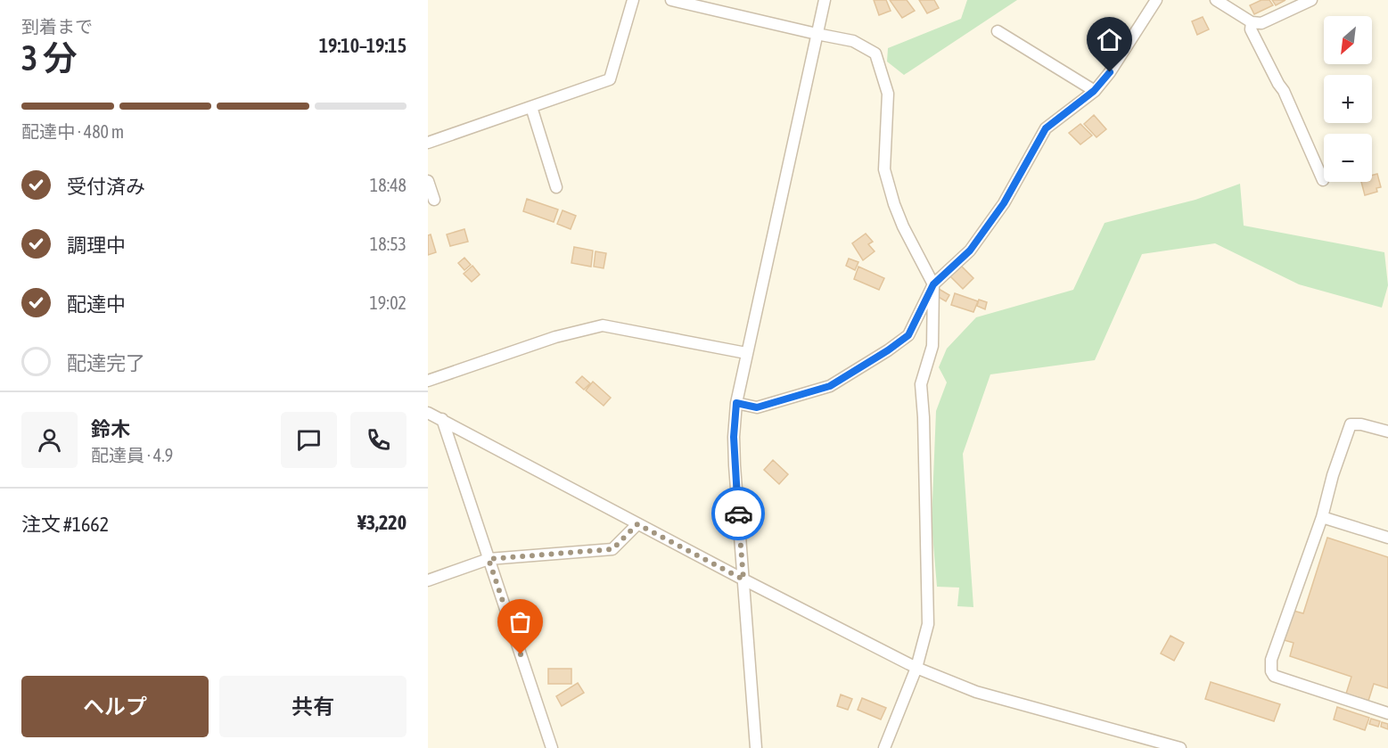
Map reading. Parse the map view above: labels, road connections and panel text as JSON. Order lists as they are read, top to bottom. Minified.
{"north":"bottom left","page":{"heading":["3 分","到着まで","19:10–19:15"],"panel":["鈴木","配達員 · 4.9","注文 #1662","¥3,220"],"map_buttons":["+","−"],"bar":"配達中 · 480 m","list":[["受付済み","18:48"],["調理中","18:53"],["配達中","19:02"],"配達完了"],"buttons":["ヘルプ","共有"]}}
